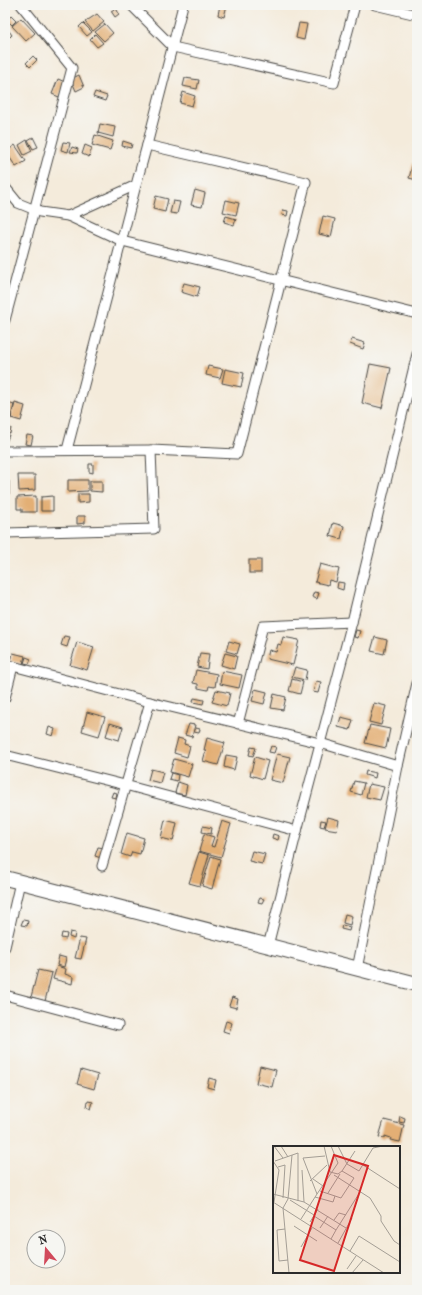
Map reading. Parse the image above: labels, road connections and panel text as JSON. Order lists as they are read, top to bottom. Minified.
{"north":"top"}
